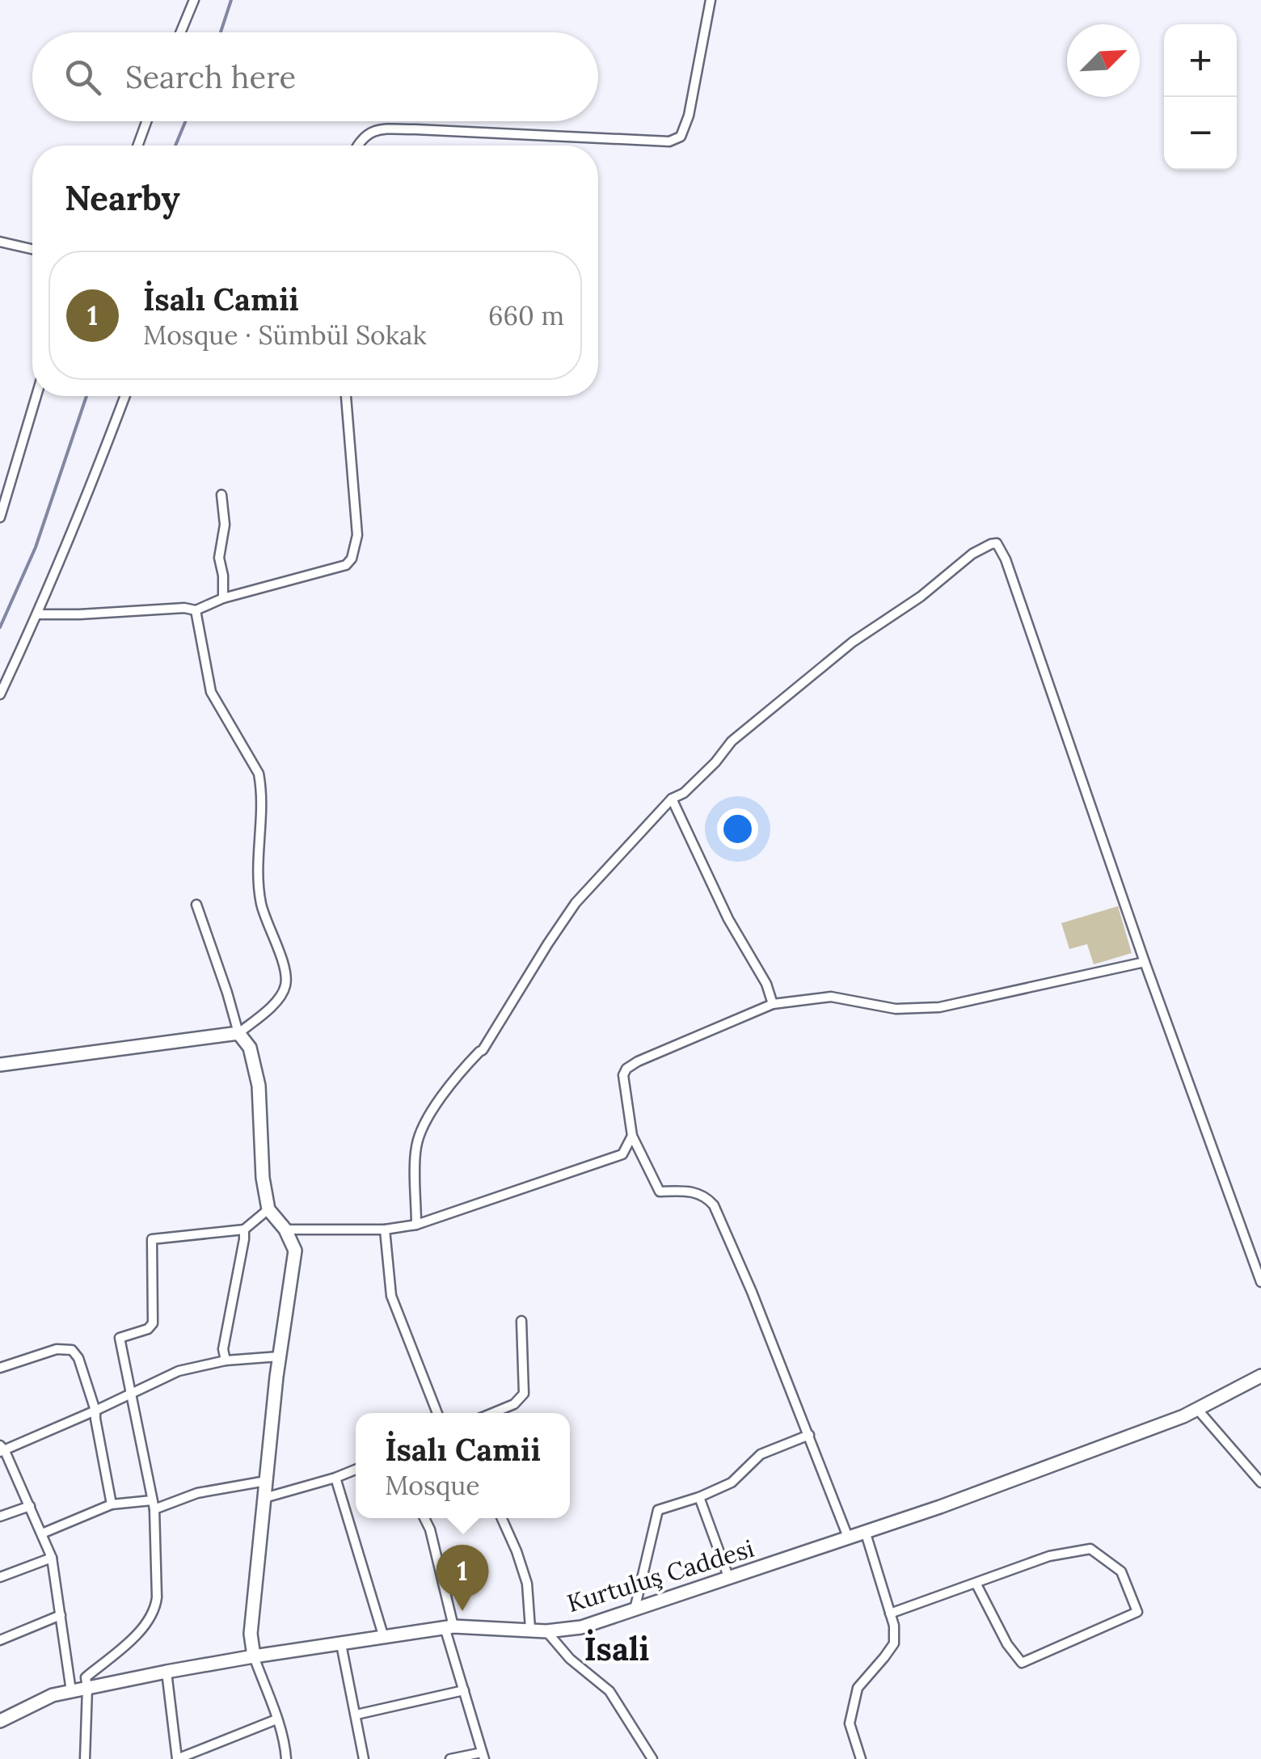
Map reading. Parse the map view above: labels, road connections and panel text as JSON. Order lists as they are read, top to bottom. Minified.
{"streets":{"main road":["Kurtuluş Caddesi"]},"districts":["İsali"],"north":"top right","page":{"map_buttons":["+","−"],"search":"Search here","heading":"Nearby","list":[{"mark":"1","name":"İsalı Camii","note":"Mosque · Sümbül Sokak","value":"660 m"}],"popup":["İsalı Camii","Mosque"],"pins":"1"}}
